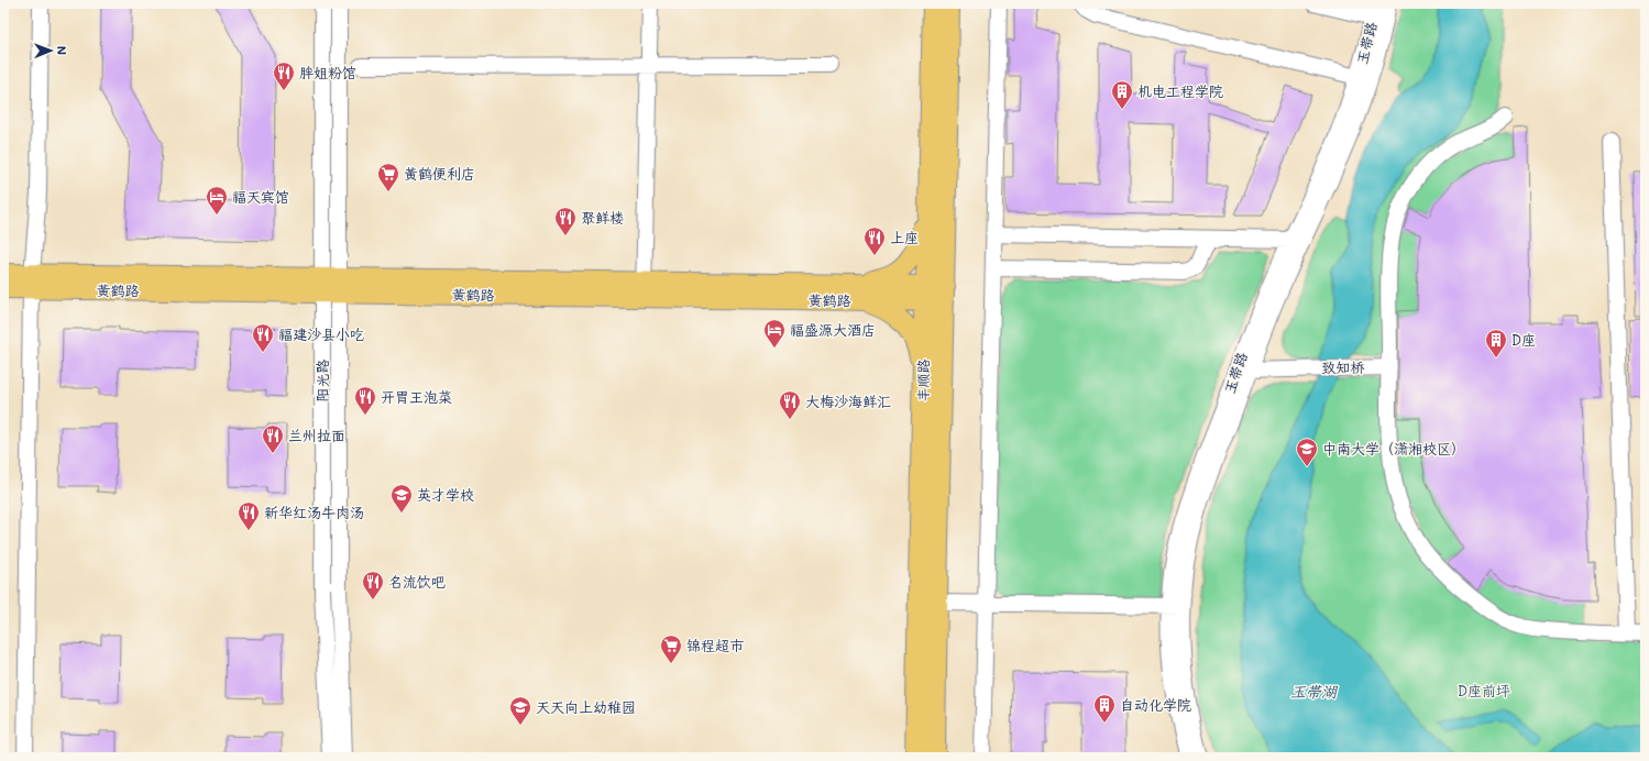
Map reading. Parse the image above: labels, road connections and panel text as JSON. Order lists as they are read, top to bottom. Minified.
{"streets":{"main road":["黄鹤路","丰顺路"],"street":["玉带路","致知桥","阳光路"]},"crossings":[["玉带路","致知桥"],["黄鹤路","阳光路"],["黄鹤路","丰顺路"]],"water":["玉带湖"],"parks":["D座前坪"],"places":{"restaurant":["胖姐粉馆","聚鲜楼","上座","福建沙县小吃","开胃王泡菜","大梅沙海鲜汇","兰州拉面","新华红汤牛肉汤","名流饮吧"],"building":["机电工程学院","D座","自动化学院"],"supermarket":["黄鹤便利店","锦程超市"],"hotel":["福天宾馆","福盛源大酒店"],"school or university":["中南大学（潇湘校区）","英才学校","天天向上幼稚园"]},"north":"right"}
